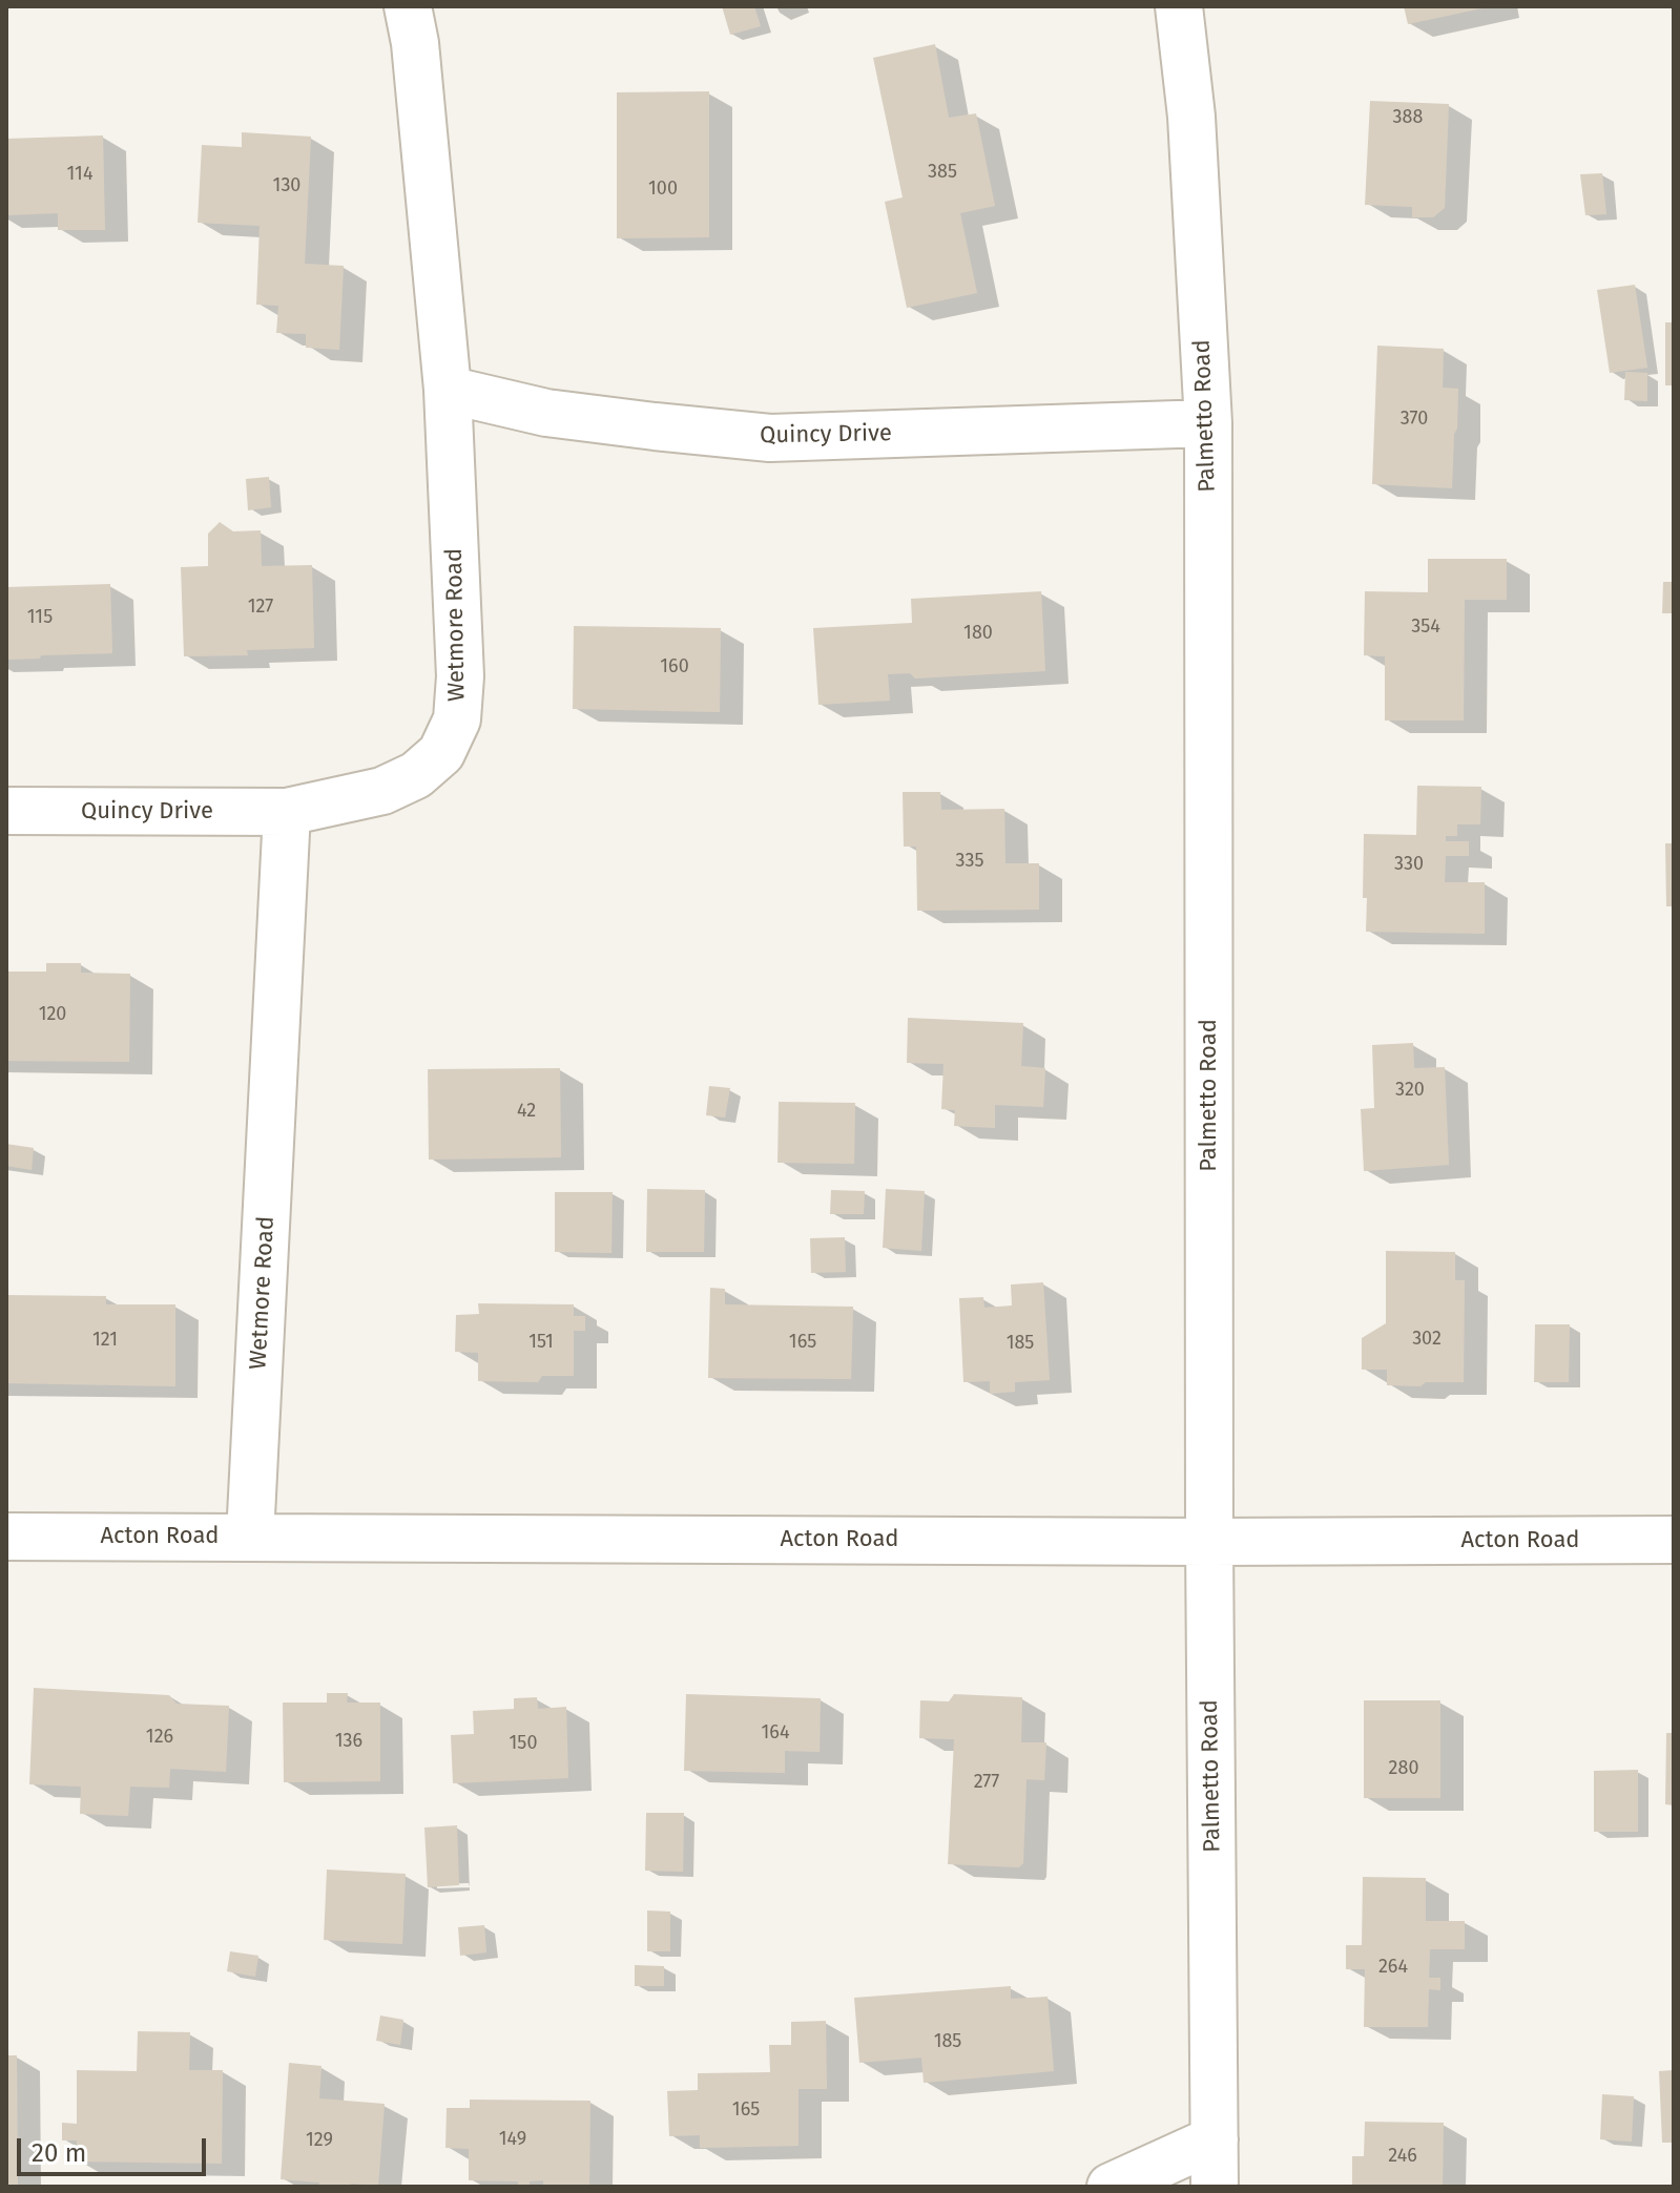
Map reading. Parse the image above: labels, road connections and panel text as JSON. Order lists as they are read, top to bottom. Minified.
{"streets":{"street":["Palmetto Road","Quincy Drive","Wetmore Road","Acton Road"]},"crossings":[["Palmetto Road","Quincy Drive"],["Palmetto Road","Acton Road"],["Quincy Drive","Wetmore Road"],["Wetmore Road","Acton Road"]],"house_numbers":["388","385","114","130","100","370","127","115","354","180","160","335","330","120","320","42","302","121","151","165","185","164","126","136","150","280","277","264","185","165","149","129","246"],"scale_bar":"20 m"}
